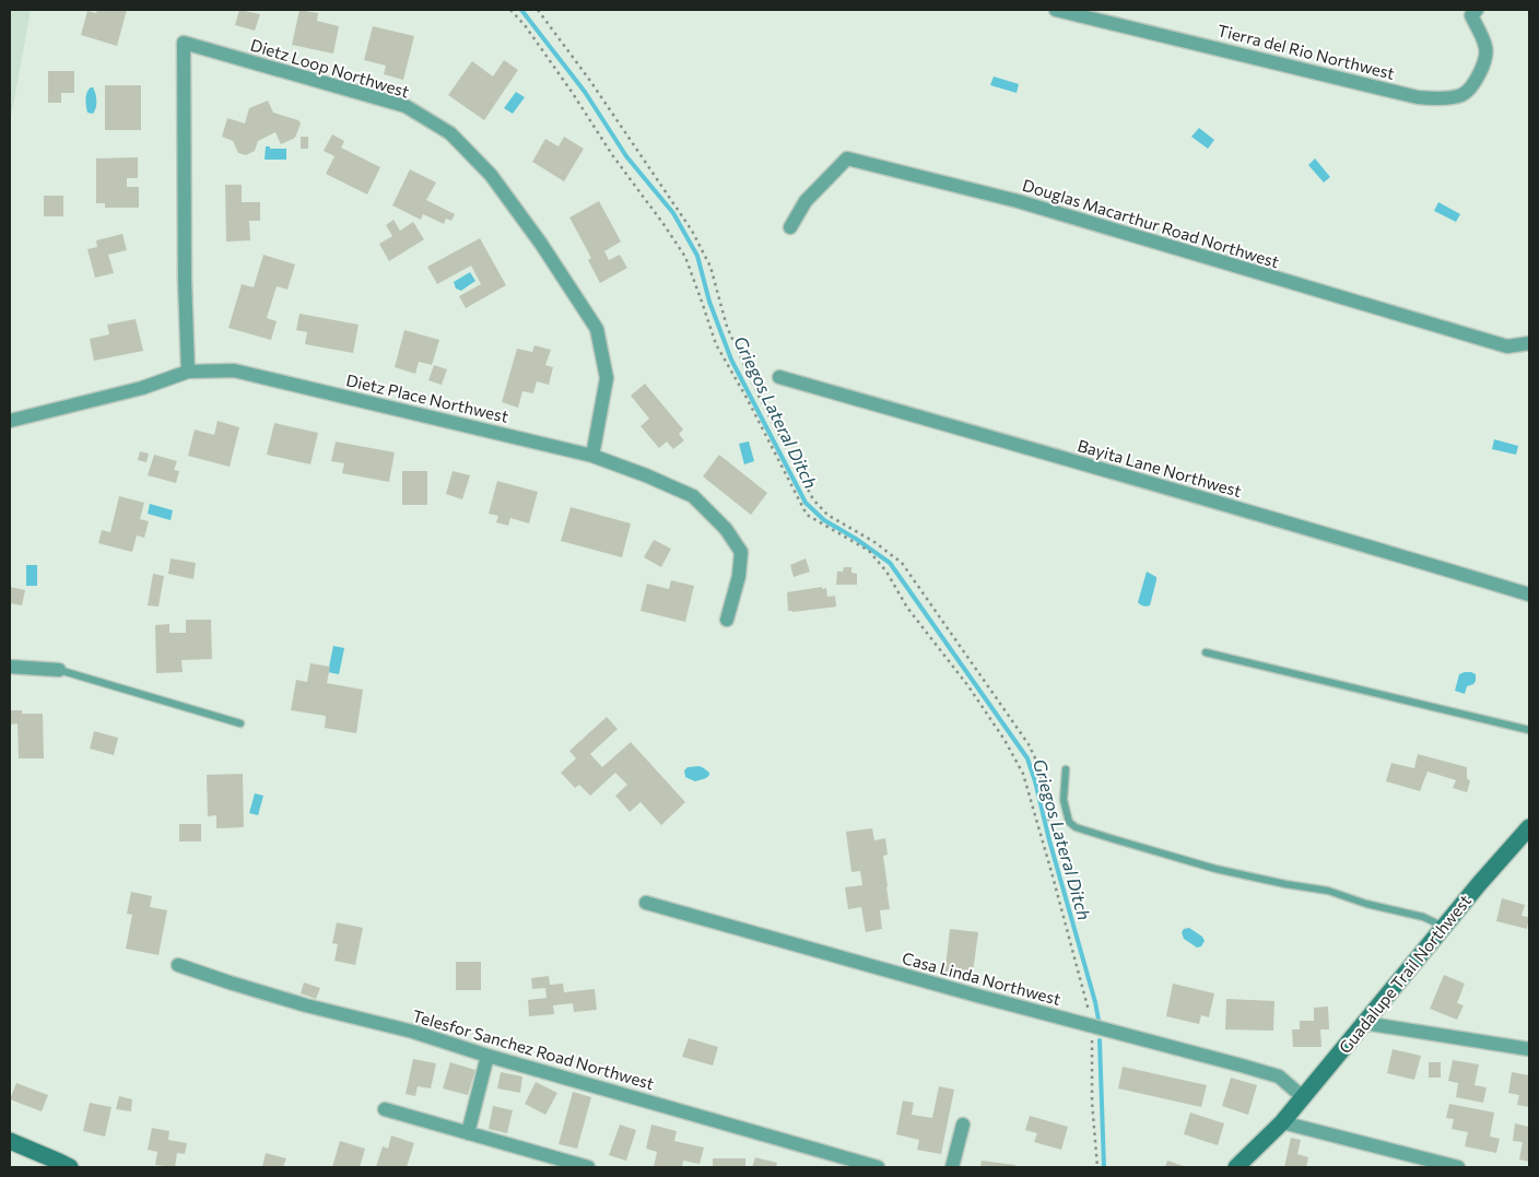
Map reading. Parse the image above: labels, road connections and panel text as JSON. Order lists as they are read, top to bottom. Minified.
{"streets":{"street":["Tierra del Rio Northwest","Dietz Loop Northwest","Douglas Macarthur Road Northwest","Dietz Place Northwest","Bayita Lane Northwest","Guadalupe Trail Northwest","Casa Linda Northwest","Telesfor Sanchez Road Northwest"]},"crossings":[["Dietz Loop Northwest","Dietz Place Northwest"],["Guadalupe Trail Northwest","Casa Linda Northwest"]],"water":["Griegos Lateral Ditch"]}
